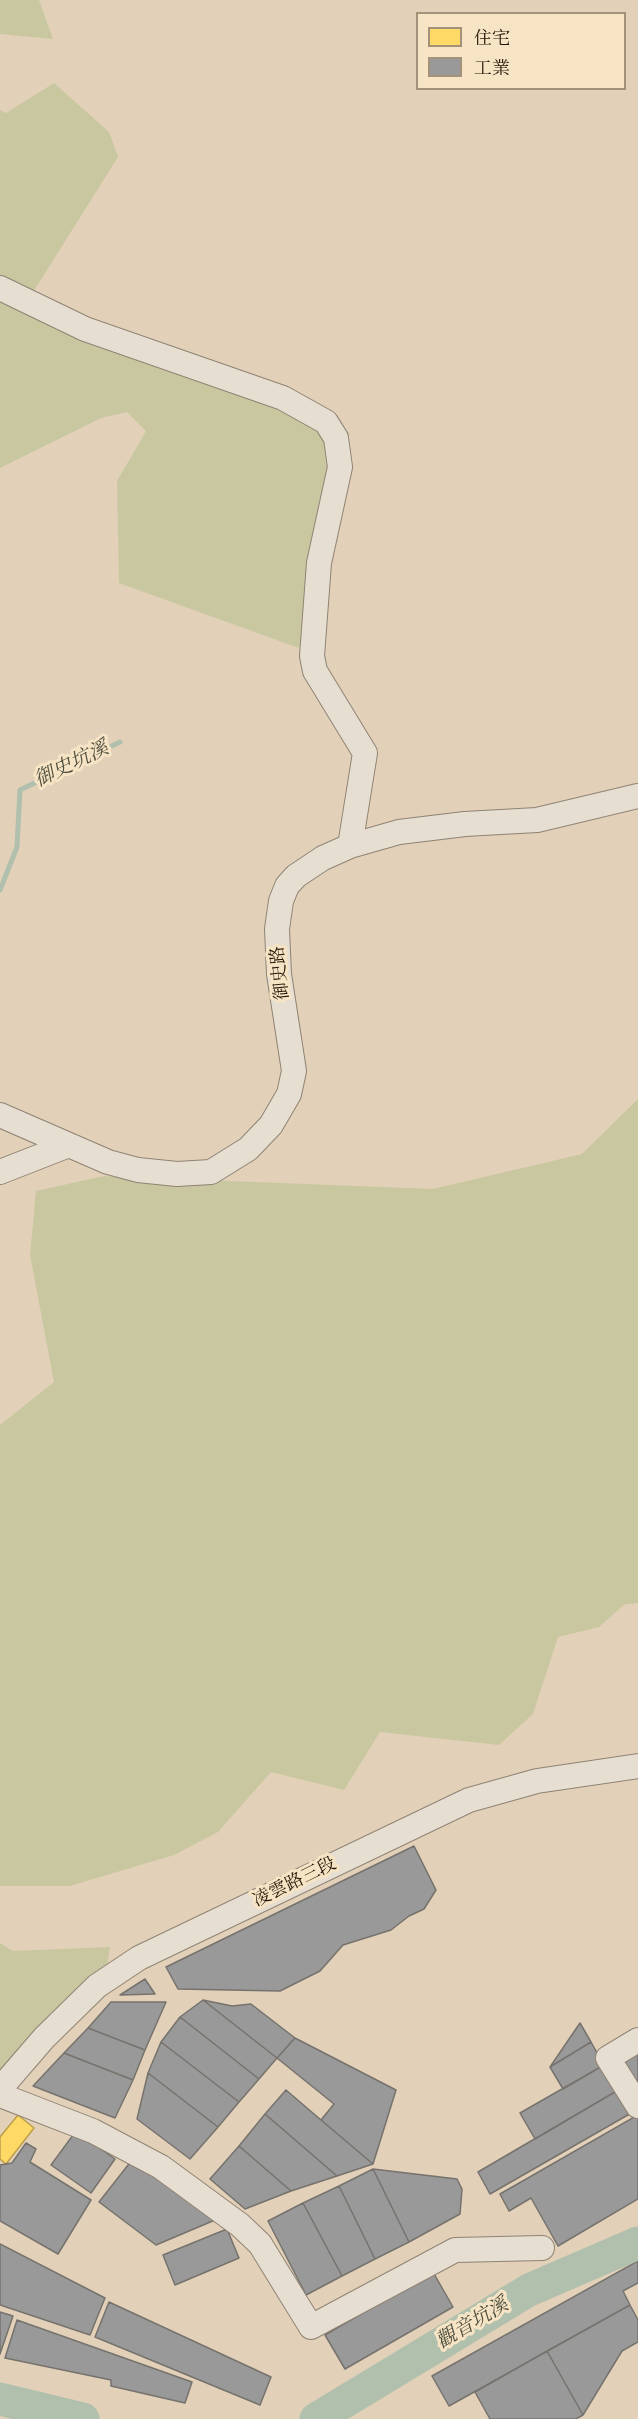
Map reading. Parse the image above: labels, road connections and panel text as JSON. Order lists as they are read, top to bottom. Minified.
{"streets":{"street":["御史路","凌雲路三段"]},"water":["御史坑溪","觀音坑溪"],"legend":["住宅","工業"]}
